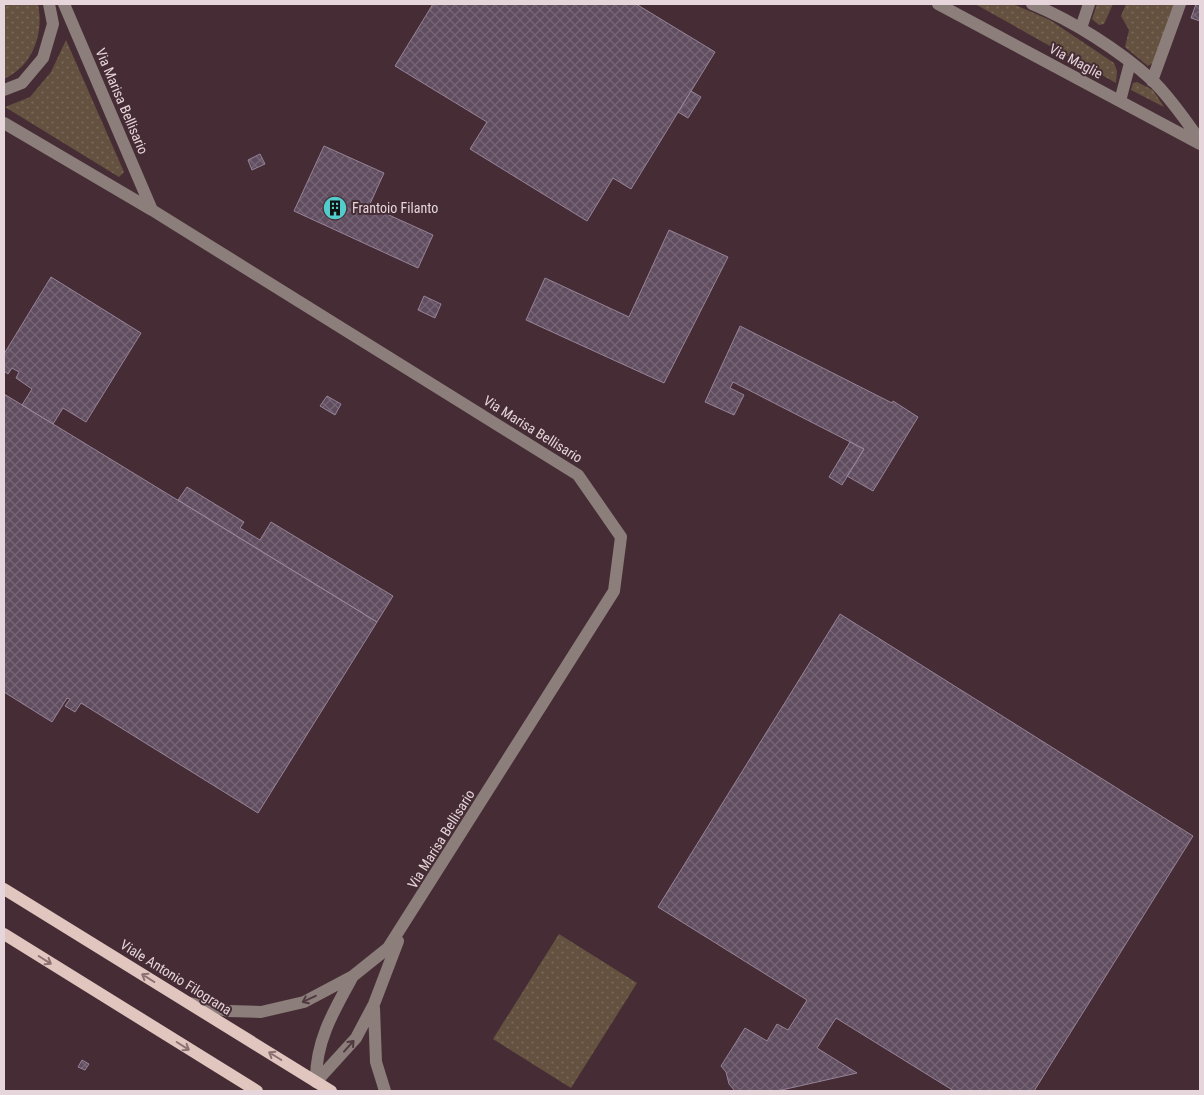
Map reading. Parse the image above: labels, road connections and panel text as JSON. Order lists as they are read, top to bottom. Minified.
{"streets":{"main road":["Viale Antonio Filograna"],"street":["Via Maglie","Via Marisa Bellisario"]},"crossings":[["Via Marisa Bellisario","Viale Antonio Filograna"]],"places":{"building":["Frantoio Filanto"]}}
